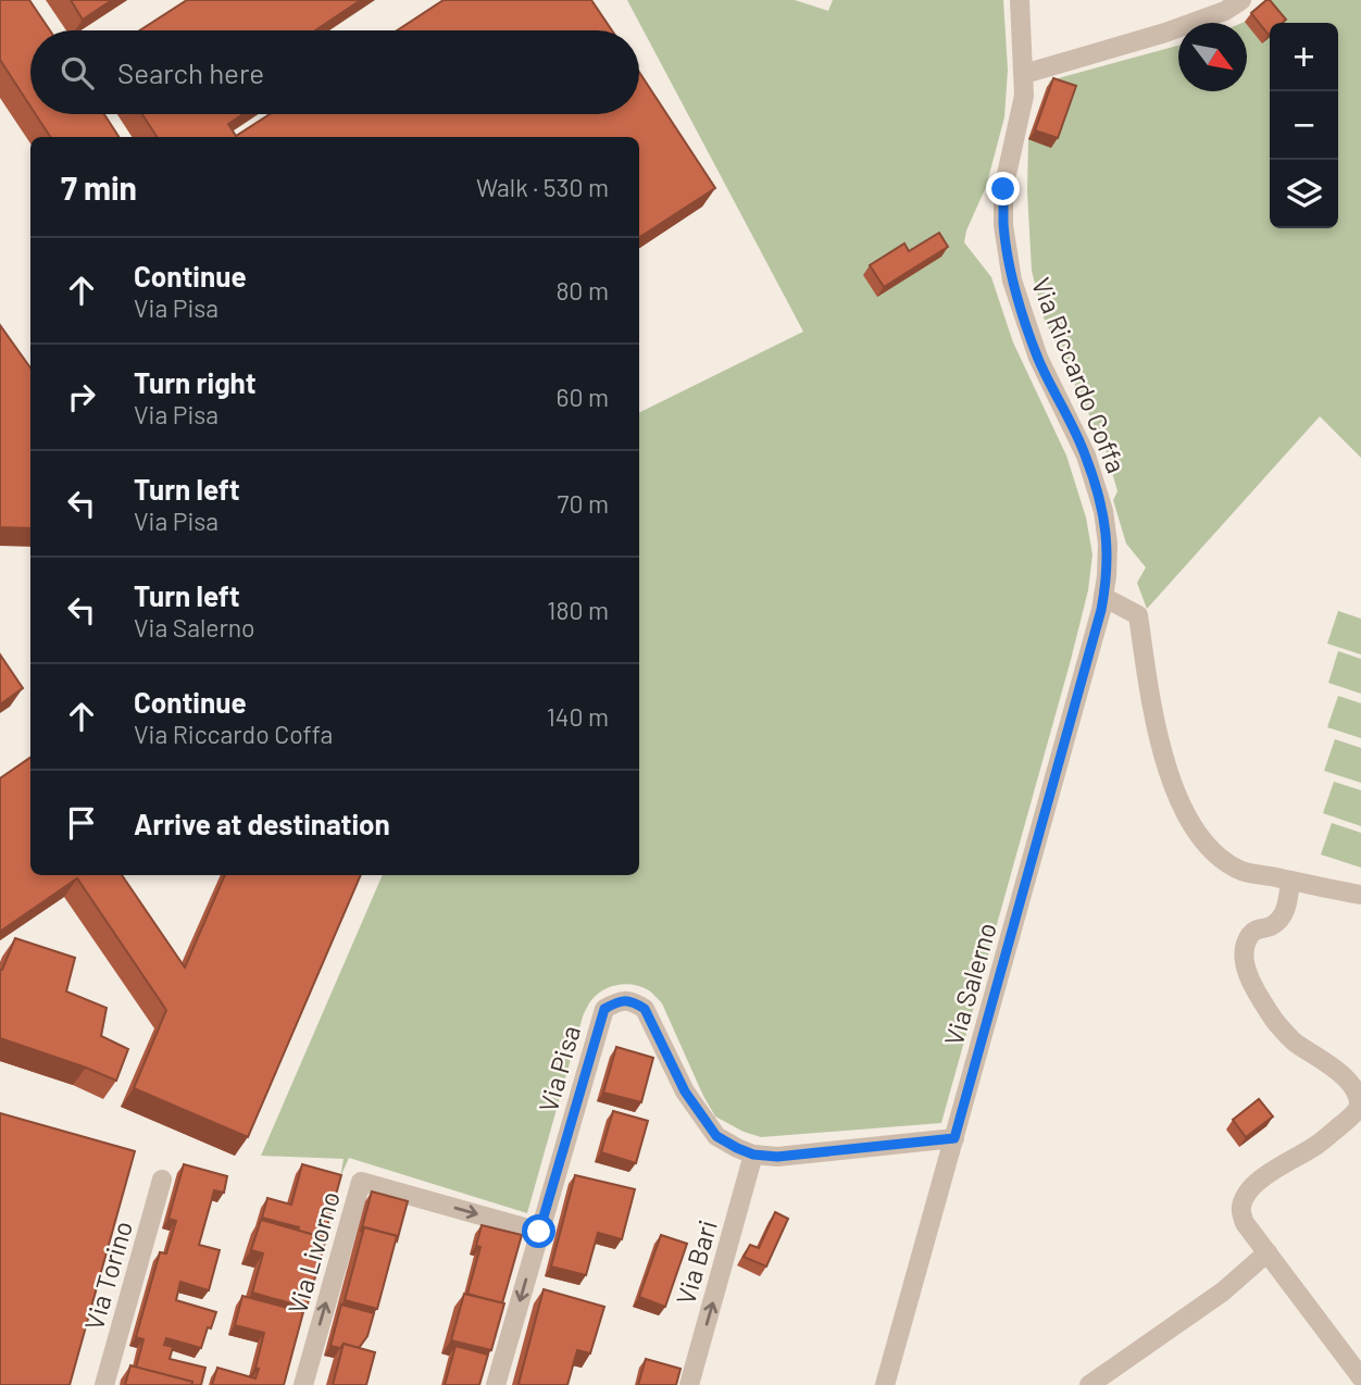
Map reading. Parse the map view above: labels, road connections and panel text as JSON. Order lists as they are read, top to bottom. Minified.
{"streets":{"street":["Via Riccardo Coffa","Via Salerno","Via Pisa","Via Livorno","Via Bari","Via Torino"]},"crossings":[["Via Riccardo Coffa","Via Salerno"],["Via Salerno","Via Pisa"],["Via Pisa","Via Livorno"],["Via Pisa","Via Bari"]],"one_way":["Via Bari"],"north":"bottom right","page":{"map_buttons":["+","−"],"search":"Search here","heading":["7 min","Walk · 530 m"],"list":[["Continue","Via Pisa","80 m"],["Turn right","Via Pisa","60 m"],["Turn left","Via Pisa","70 m"],["Turn left","Via Salerno","180 m"],["Continue","Via Riccardo Coffa","140 m"],"Arrive at destination"]}}
